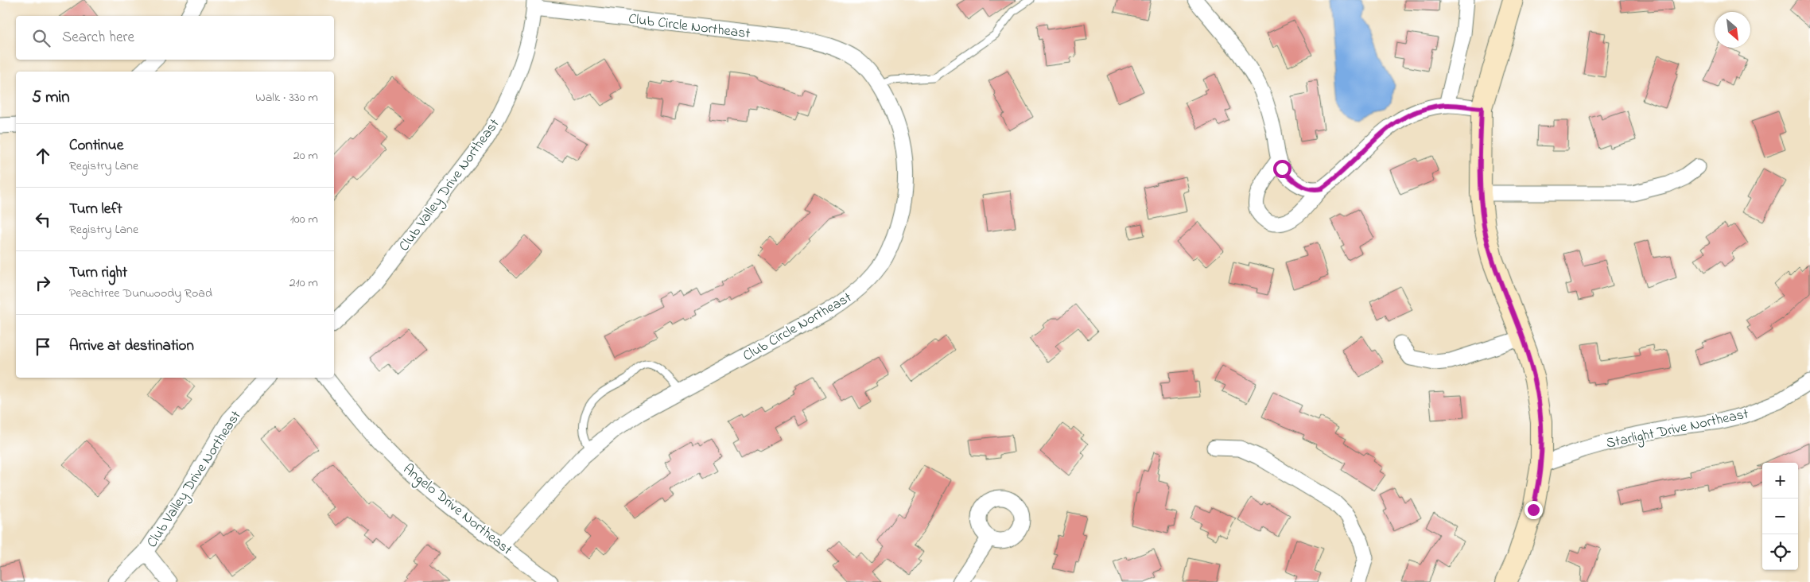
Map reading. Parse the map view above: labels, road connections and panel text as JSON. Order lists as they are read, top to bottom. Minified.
{"streets":{"street":["Club Circle Northeast","Club Valley Drive Northeast","Starlight Drive Northeast","Angelo Drive Northeast"]},"crossings":[["Club Circle Northeast","Club Valley Drive Northeast"],["Club Circle Northeast","Angelo Drive Northeast"]],"north":"bottom right","page":{"search":"Search here","heading":["5 min","Walk · 330 m"],"list":[["Continue","Registry Lane","20 m"],["Turn left","Registry Lane","100 m"],["Turn right","Peachtree Dunwoody Road","210 m"],"Arrive at destination"],"map_buttons":["+","−"]}}
